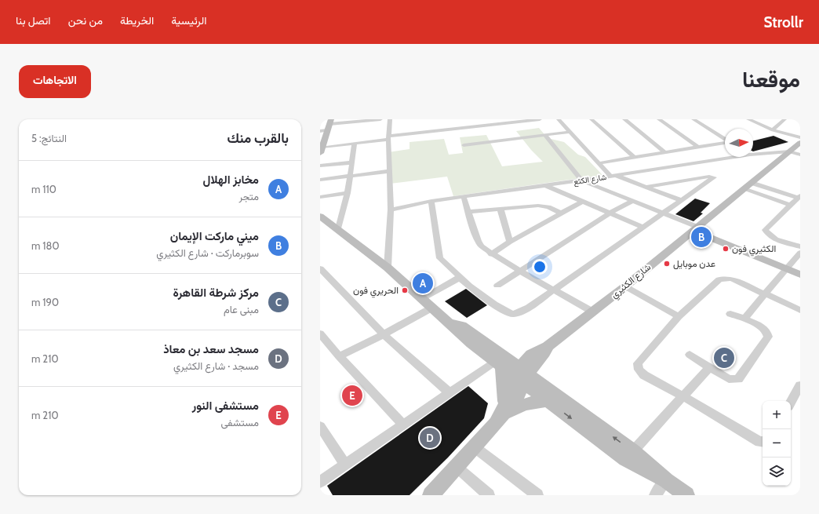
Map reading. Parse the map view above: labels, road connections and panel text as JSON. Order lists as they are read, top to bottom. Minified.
{"streets":{"street":["شارع الكثع","شارع الكثيري"]},"crossings":[["شارع الكثع","شارع الكثيري"]],"places":["الكثيري فون","عدن موبايل","الحريري فون"],"north":"right","page":{"header":"Strollr","nav":["الرئيسية","الخريطة","من نحن","اتصل بنا"],"title":"موقعنا","buttons":"الاتجاهات","heading":["بالقرب منك","النتائج: 5"],"list":[{"mark":"A","name":"مخابز الهلال","note":"متجر","value":"110 m"},{"mark":"B","name":"ميني ماركت الإيمان","note":"سوبرماركت · شارع الكثيري","value":"180 m"},{"mark":"C","name":"مركز شرطة القاهرة","note":"مبنى عام","value":"190 m"},{"mark":"D","name":"مسجد سعد بن معاذ","note":"مسجد · شارع الكثيري","value":"210 m"},{"mark":"E","name":"مستشفى النور","note":"مستشفى","value":"210 m"}],"pins":["B","A","C","E","D"],"map_buttons":["+","−"]}}
